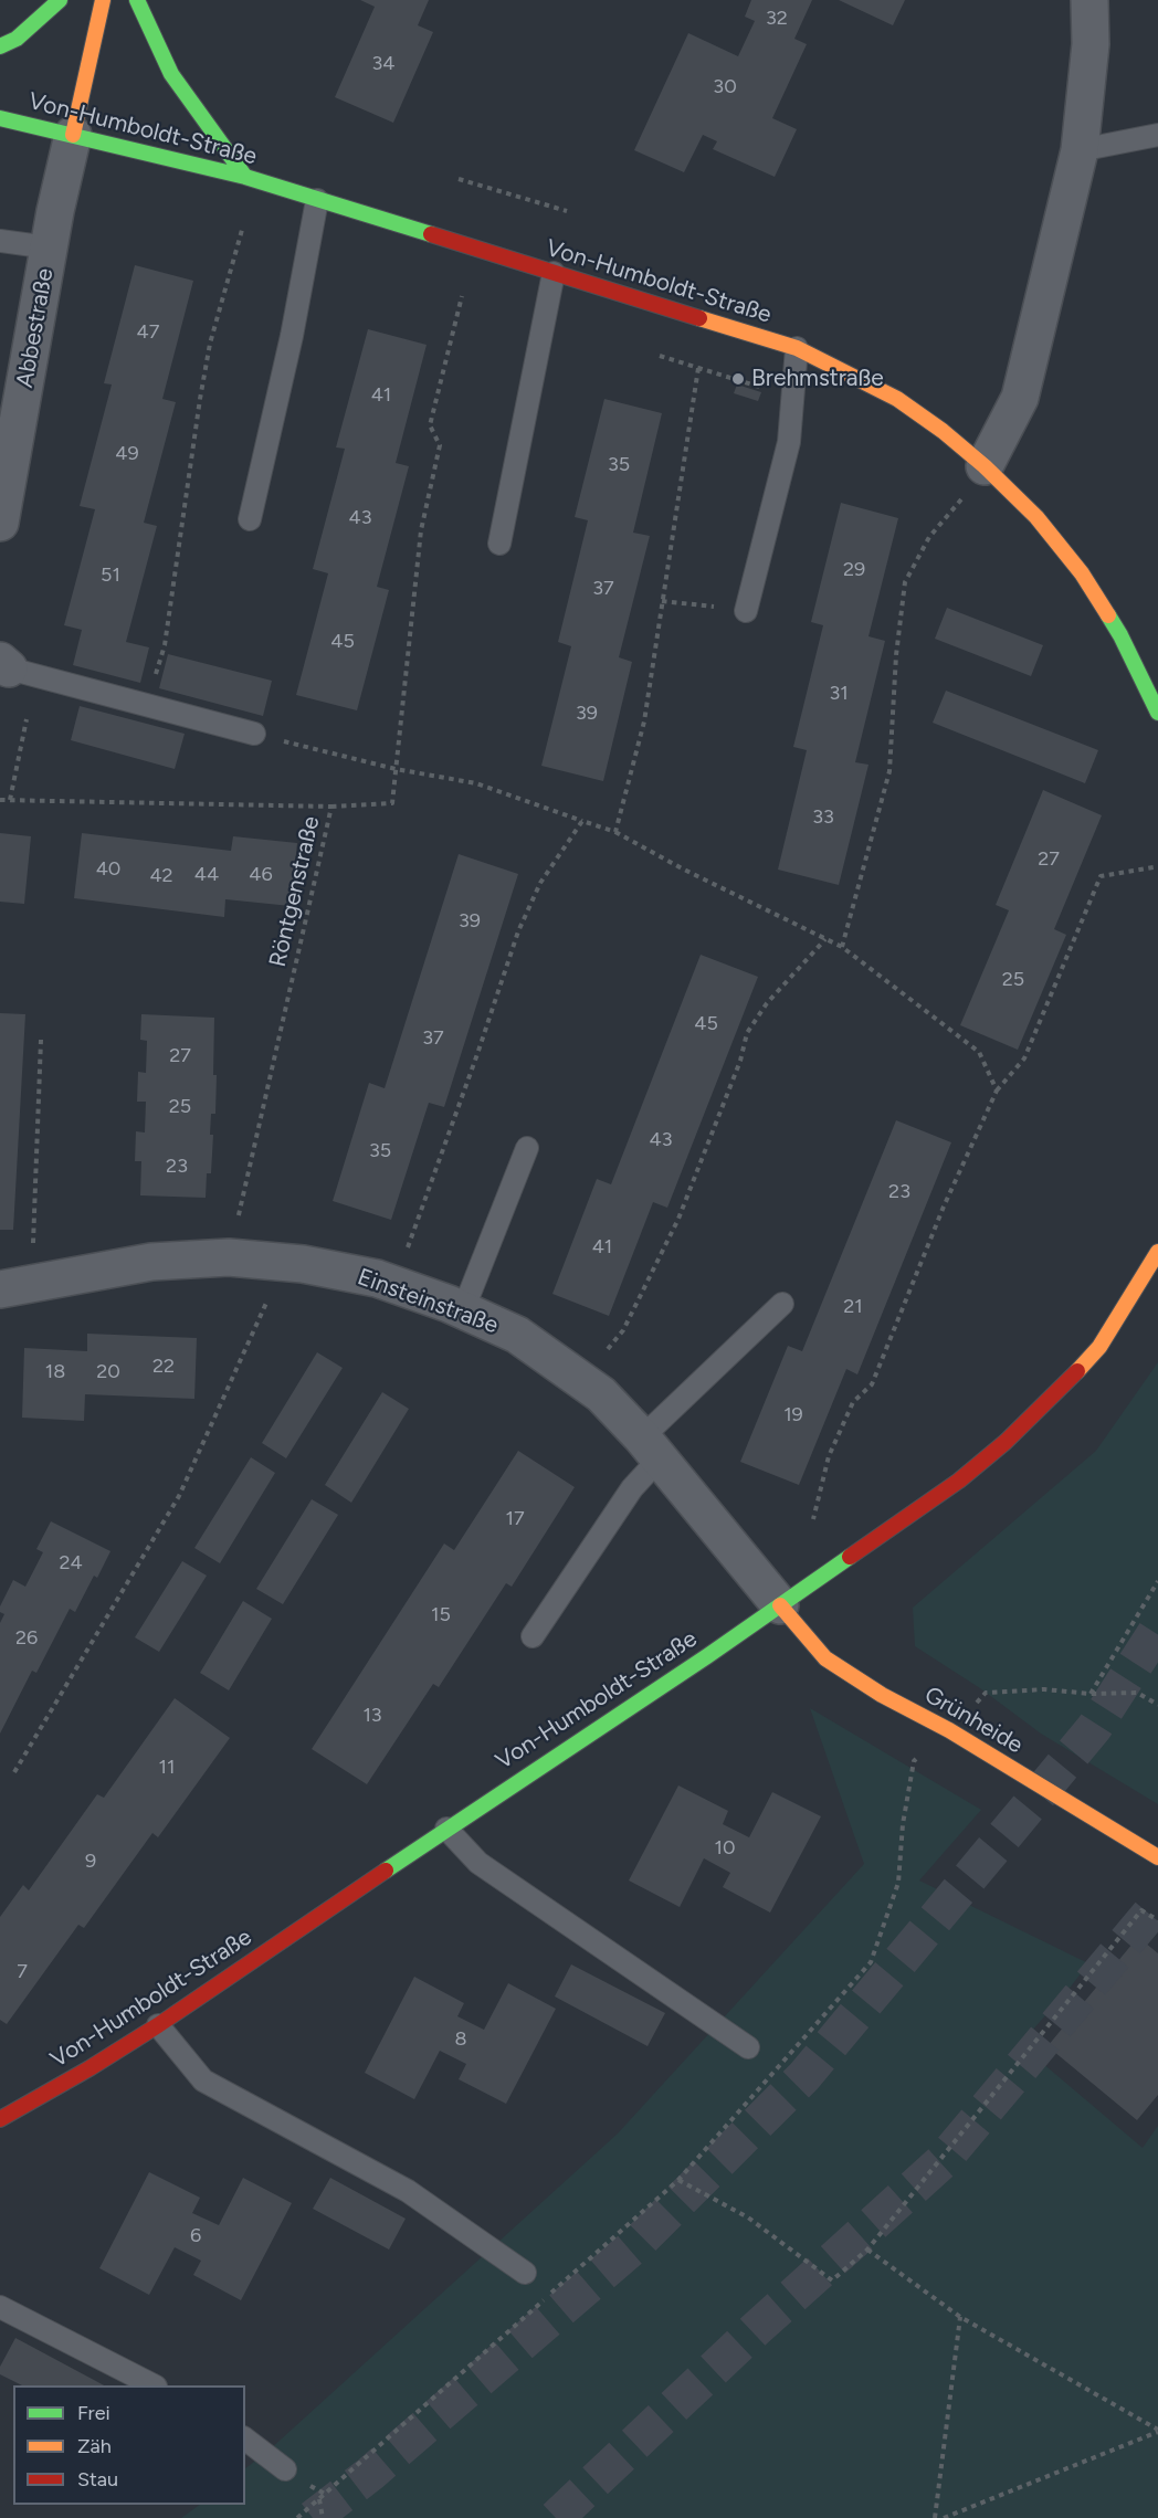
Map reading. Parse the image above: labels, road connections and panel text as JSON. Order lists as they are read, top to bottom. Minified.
{"streets":{"street":["Von-Humboldt-Straße","Abbestraße","Einsteinstraße","Grünheide"],"path":["Röntgenstraße"]},"crossings":[["Von-Humboldt-Straße","Abbestraße"],["Von-Humboldt-Straße","Einsteinstraße"],["Von-Humboldt-Straße","Grünheide"],["Einsteinstraße","Grünheide"]],"places":["Brehmstraße"],"house_numbers":["32","34","30","47","41","49","35","43","29","51","37","45","31","39","33","27","40","44","46","42","39","25","45","37","27","25","43","35","23","23","41","21","22","18","20","19","17","24","15","26","13","11","10","9","7","8","6"],"legend":["Frei","Zäh","Stau"]}
